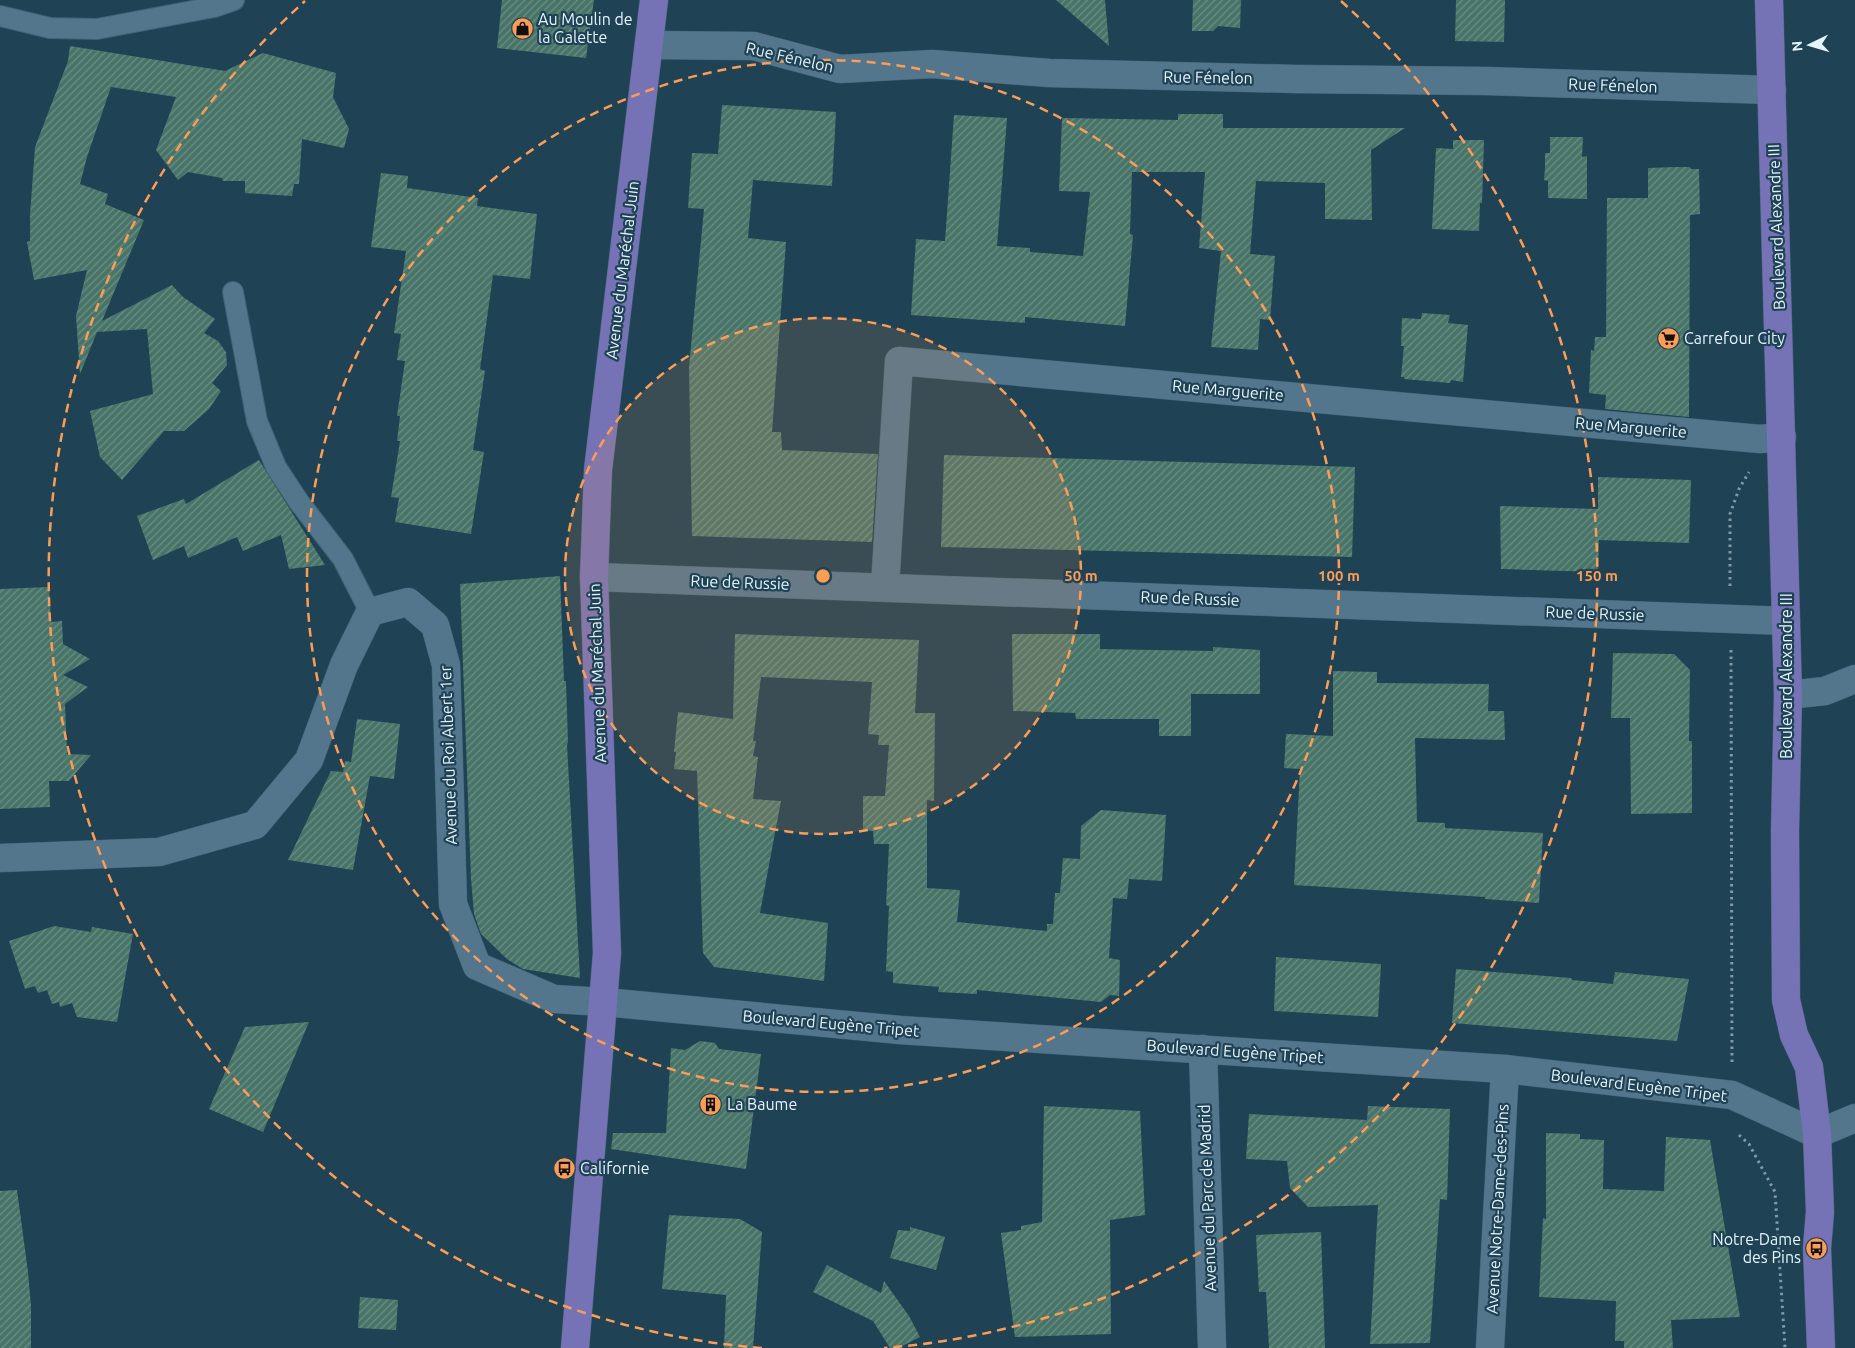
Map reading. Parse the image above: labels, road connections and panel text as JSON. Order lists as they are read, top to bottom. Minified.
{"streets":{"main road":["Boulevard Alexandre III","Avenue du Maréchal Juin"],"street":["Rue Fénelon","Rue Marguerite","Rue de Russie","Avenue du Roi Albert 1er","Boulevard Eugène Tripet","Avenue du Parc de Madrid","Avenue Notre-Dame-des-Pins"]},"crossings":[["Rue Fénelon","Boulevard Alexandre III"],["Rue Fénelon","Avenue du Maréchal Juin"],["Boulevard Alexandre III","Rue Marguerite"],["Boulevard Alexandre III","Rue de Russie"],["Boulevard Alexandre III","Boulevard Eugène Tripet"],["Avenue du Maréchal Juin","Rue de Russie"],["Avenue du Maréchal Juin","Avenue du Roi Albert 1er"],["Avenue du Maréchal Juin","Boulevard Eugène Tripet"],["Rue Marguerite","Rue de Russie"],["Avenue du Roi Albert 1er","Boulevard Eugène Tripet"],["Boulevard Eugène Tripet","Avenue du Parc de Madrid"],["Boulevard Eugène Tripet","Avenue Notre-Dame-des-Pins"]],"places":{"shop":["Au Moulin de la Galette"],"supermarket":["Carrefour City"],"building":["La Baume"],"bus stop":["Californie","Notre-Dame des Pins"]},"north":"left","rings":["50 m","100 m","150 m"]}
